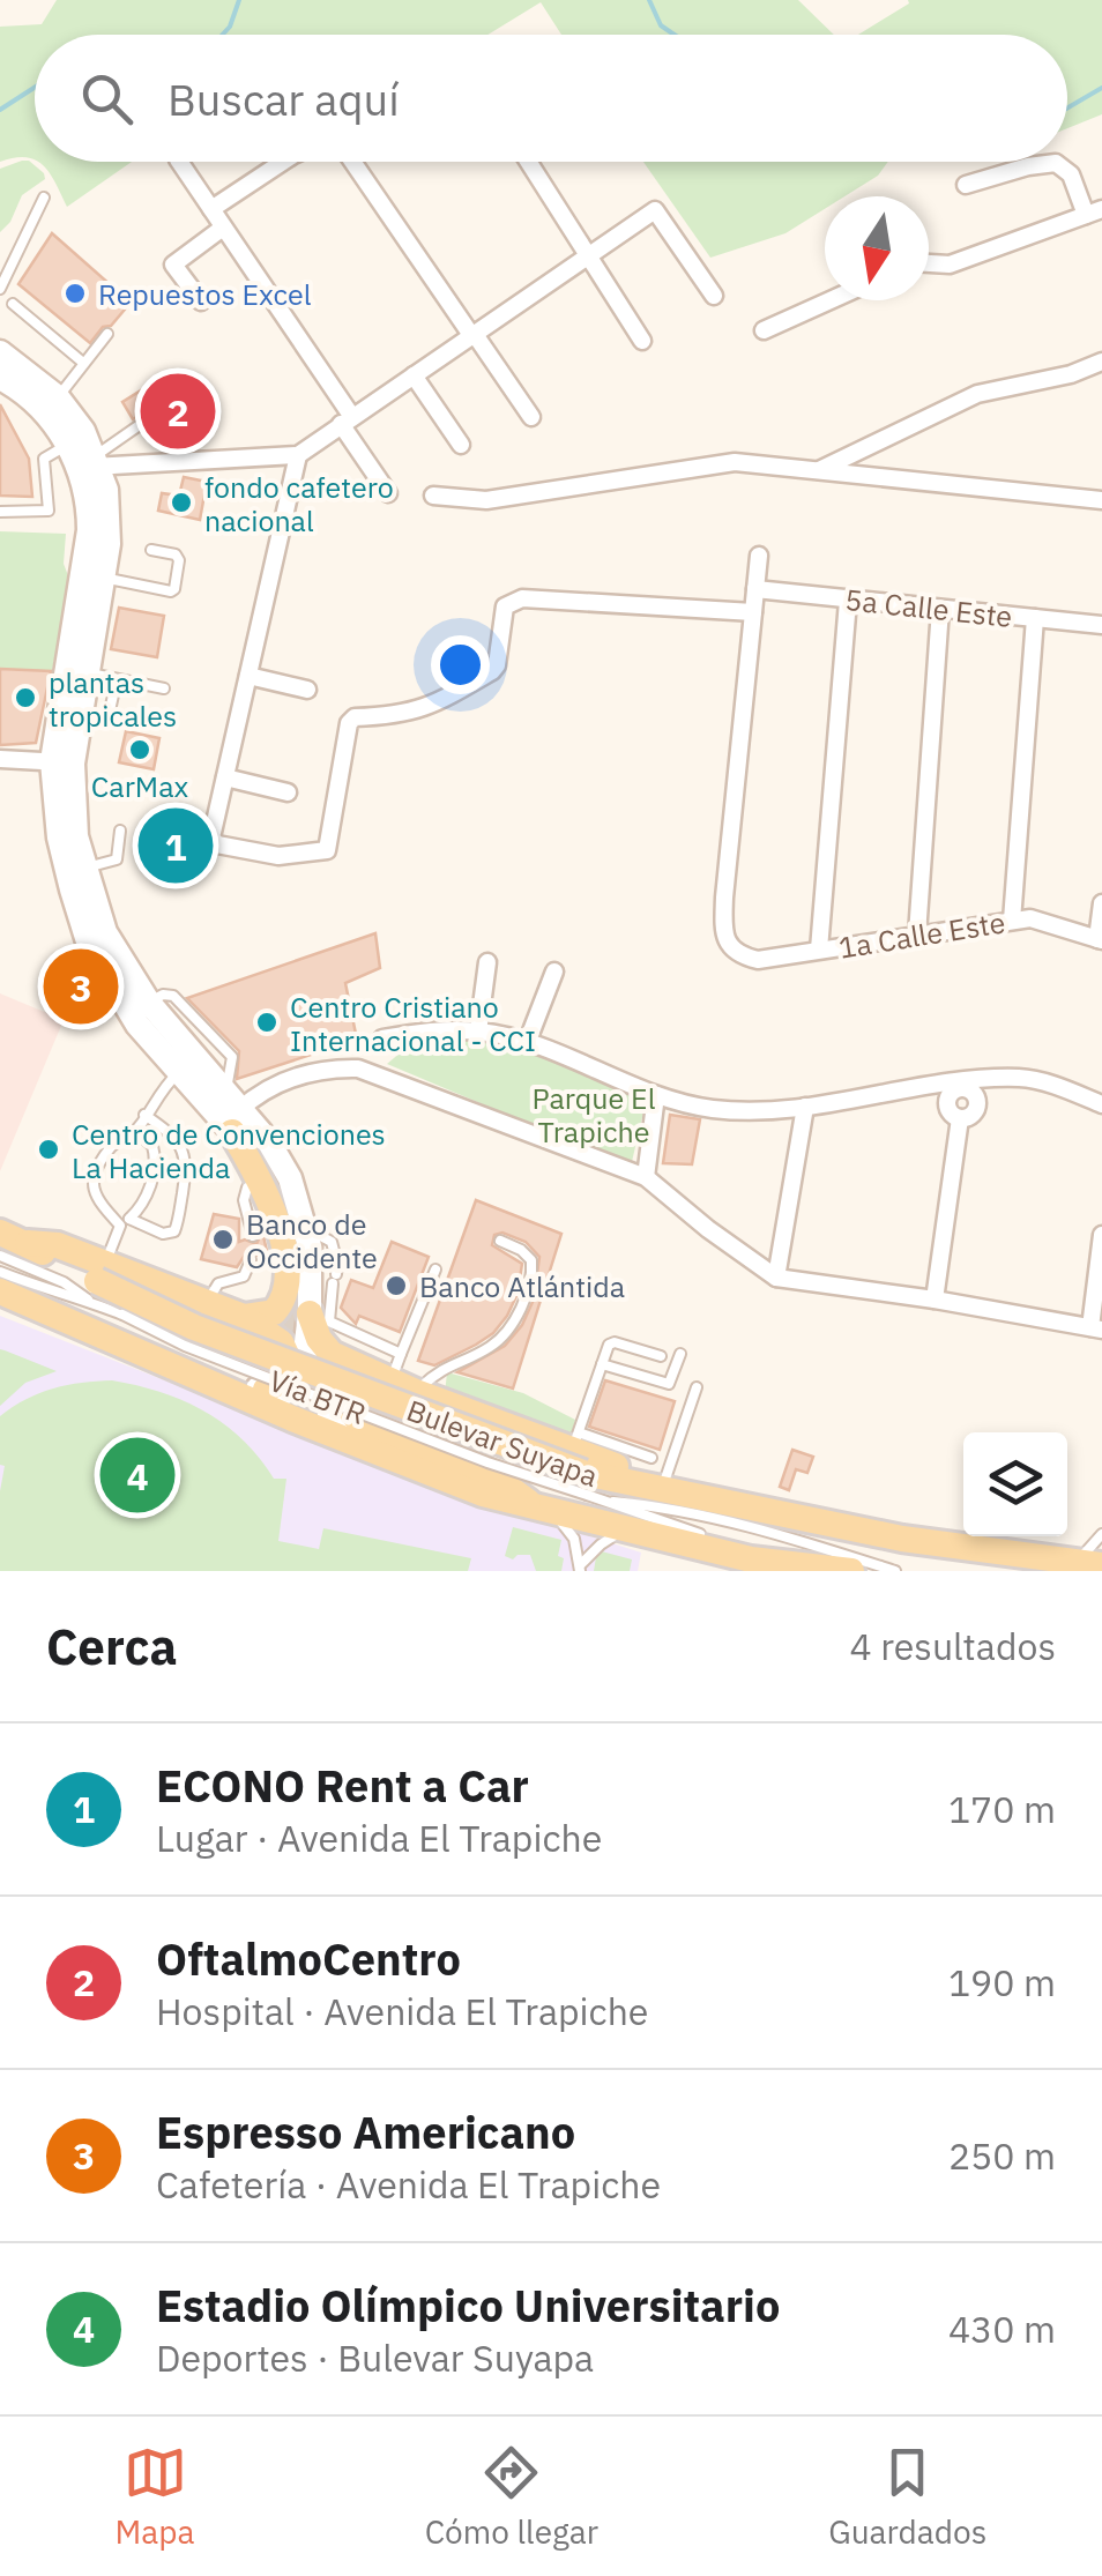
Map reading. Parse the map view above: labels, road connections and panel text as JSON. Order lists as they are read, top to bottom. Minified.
{"streets":{"main road":["Bulevar Suyapa"],"street":["5a Calle Este","1a Calle Este"],"lane":["Vía BTR"]},"crossings":[["Vía BTR","Bulevar Suyapa"]],"parks":["Parque El Trapiche"],"places":["Repuestos Excel","fondo cafetero nacional","plantas tropicales","CarMax","Centro Cristiano Internacional - CCI","Centro de Convenciones La Hacienda","Banco de Occidente","Banco Atlántida"],"north":"bottom","page":{"search":"Buscar aquí","pins":["2","1","3","4"],"heading":["Cerca","4 resultados"],"list":[{"mark":"1","name":"ECONO Rent a Car","note":"Lugar · Avenida El Trapiche","value":"170 m"},{"mark":"2","name":"OftalmoCentro","note":"Hospital · Avenida El Trapiche","value":"190 m"},{"mark":"3","name":"Espresso Americano","note":"Cafetería · Avenida El Trapiche","value":"250 m"},{"mark":"4","name":"Estadio Olímpico Universitario","note":"Deportes · Bulevar Suyapa","value":"430 m"}],"nav":["Mapa","Cómo llegar","Guardados"]}}
